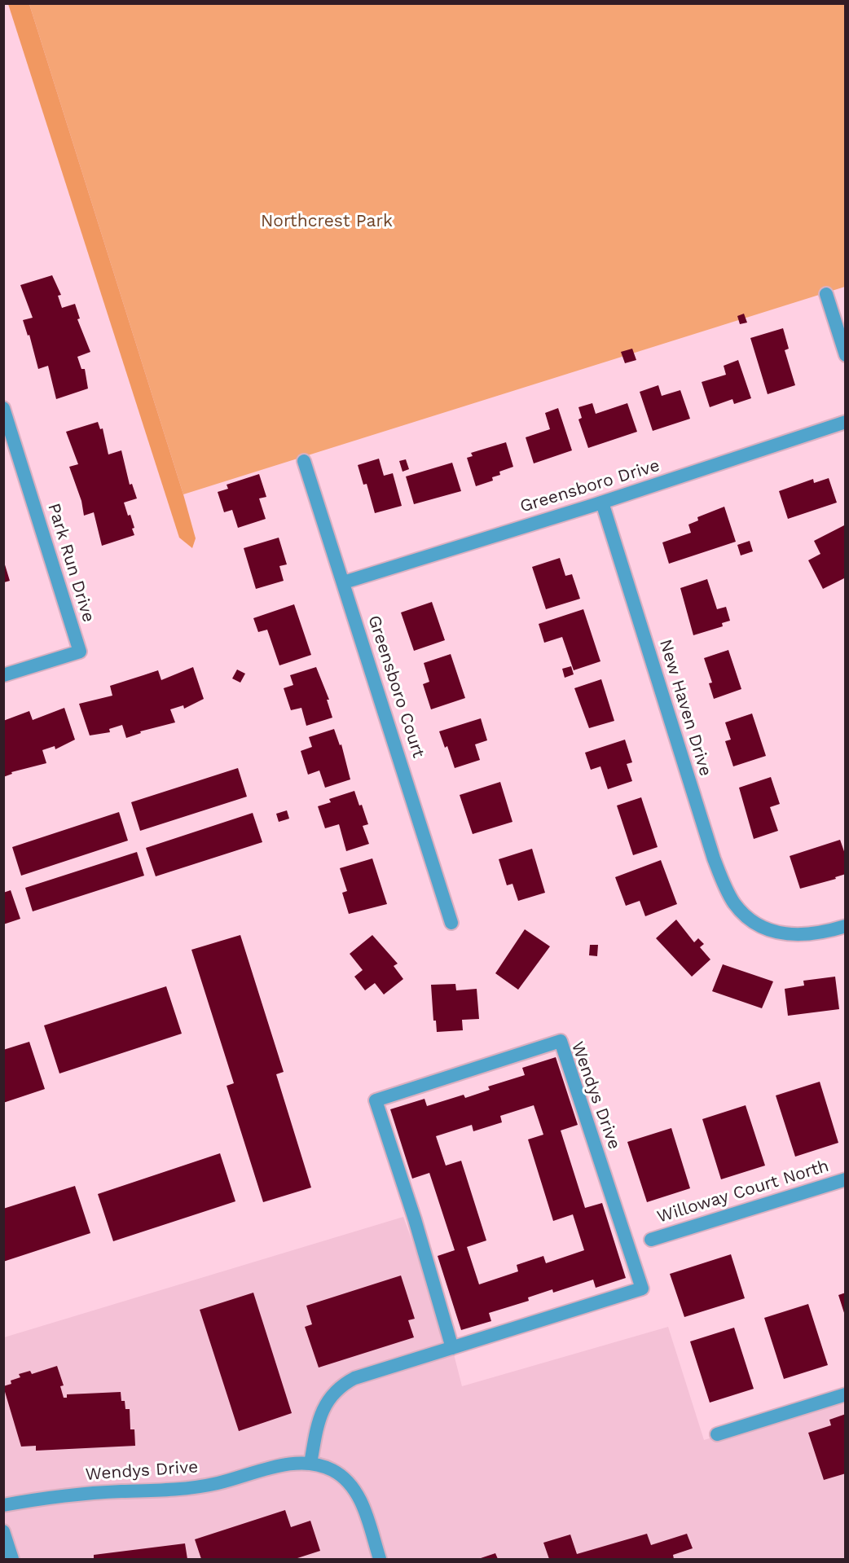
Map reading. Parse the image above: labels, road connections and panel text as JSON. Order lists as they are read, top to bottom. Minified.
{"streets":{"street":["Greensboro Drive","Park Run Drive","Greensboro Court","New Haven Drive","Wendys Drive","Willoway Court North"]},"crossings":[["Greensboro Drive","Greensboro Court"],["Greensboro Drive","New Haven Drive"]],"parks":["Northcrest Park"]}
